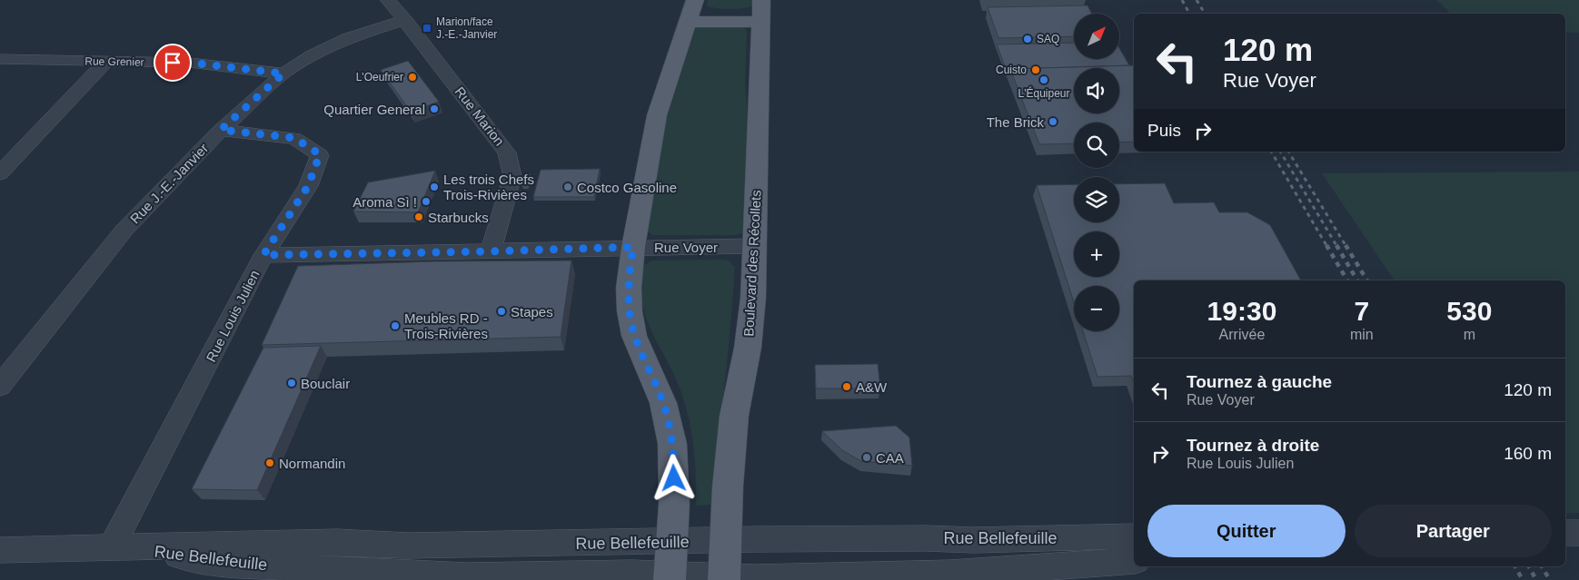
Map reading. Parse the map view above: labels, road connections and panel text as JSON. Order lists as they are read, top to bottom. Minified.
{"streets":{"main road":["Boulevard des Récollets"],"street":["Rue Grenier","Rue Marion","Rue J.-E.-Janvier","Rue Voyer","Rue Louis Julien","Rue Bellefeuille"]},"crossings":[["Rue Grenier","Rue J.-E.-Janvier"],["Rue Marion","Rue J.-E.-Janvier"],["Rue Marion","Rue Voyer"],["Rue J.-E.-Janvier","Rue Louis Julien"],["Rue Voyer","Boulevard des Récollets"],["Rue Voyer","Rue Louis Julien"],["Boulevard des Récollets","Rue Bellefeuille"],["Rue Louis Julien","Rue Bellefeuille"]],"places":{"transit":["Marion/face J.-E.-Janvier"],"other":["SAQ","Cuisto","L'Oeufrier","L'Équipeur","Quartier General","The Brick","Les trois Chefs Trois-Rivières","Costco Gasoline","Aroma Sì !","Starbucks","Stapes","Meubles RD - Trois-Rivières","Bouclair","A&W","CAA","Normandin"]},"north":"top right","page":{"map_buttons":["+","−"],"turn":["120 m","Rue Voyer"],"then":"Puis","eta":["19:30","Arrivée","7","min","530","m"],"list":[{"name":"Tournez à gauche","note":"Rue Voyer","value":"120 m"},{"name":"Tournez à droite","note":"Rue Louis Julien","value":"160 m"}],"buttons":["Quitter","Partager"]}}
